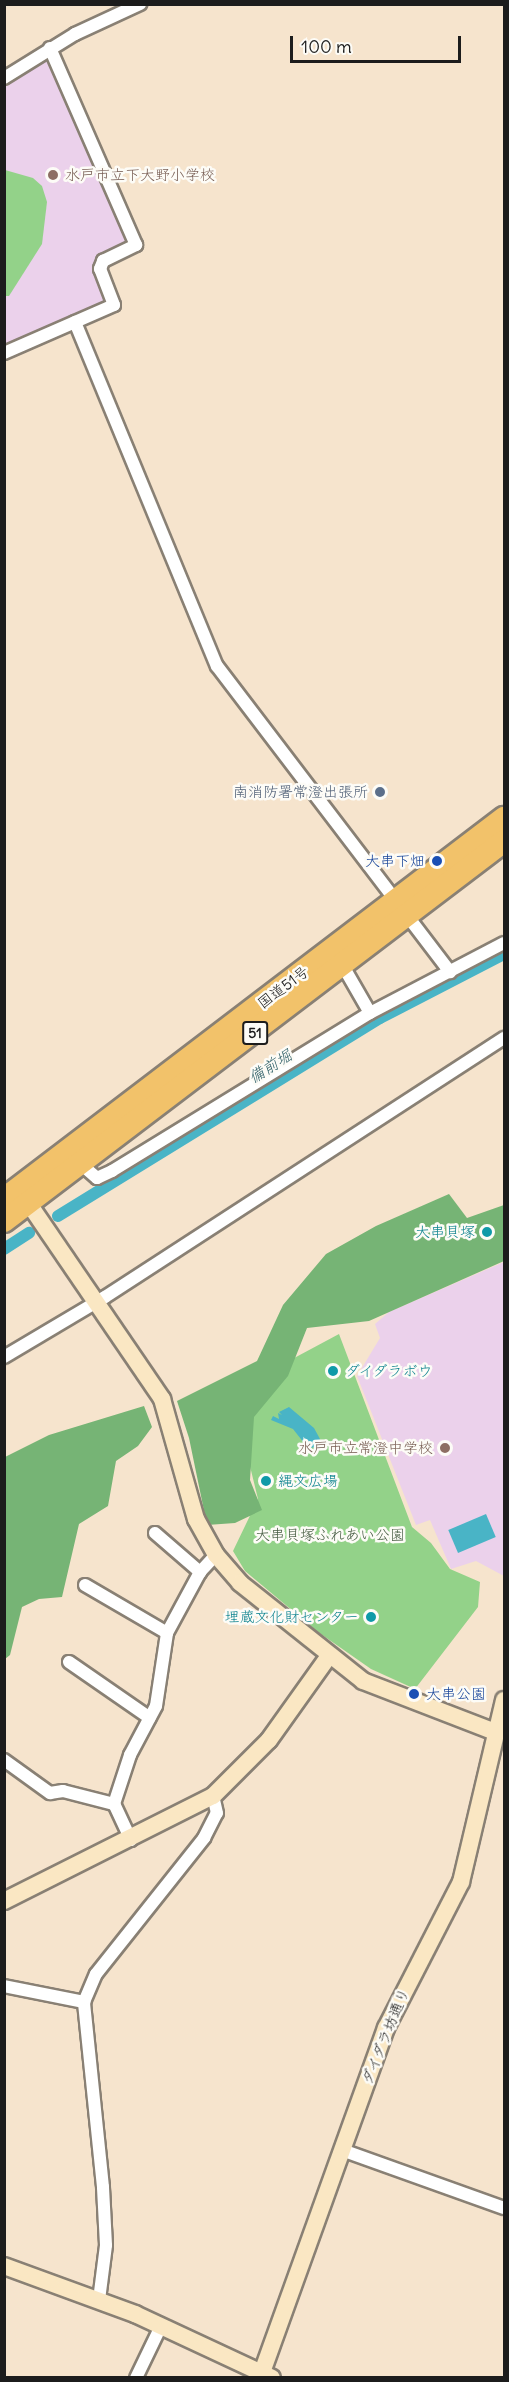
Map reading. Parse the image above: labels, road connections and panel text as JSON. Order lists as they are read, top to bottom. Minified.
{"streets":{"highway":["国道51号","51"],"street":["ダイダラ坊通り"]},"water":["備前堀"],"parks":["大串貝塚ふれあい公園"],"places":["水戸市立下大野小学校","南消防署常澄出張所","大串下畑","大串貝塚","ダイダラボウ","水戸市立常澄中学校","縄文広場","埋蔵文化財センター","大串公園"],"scale_bar":"100 m"}
